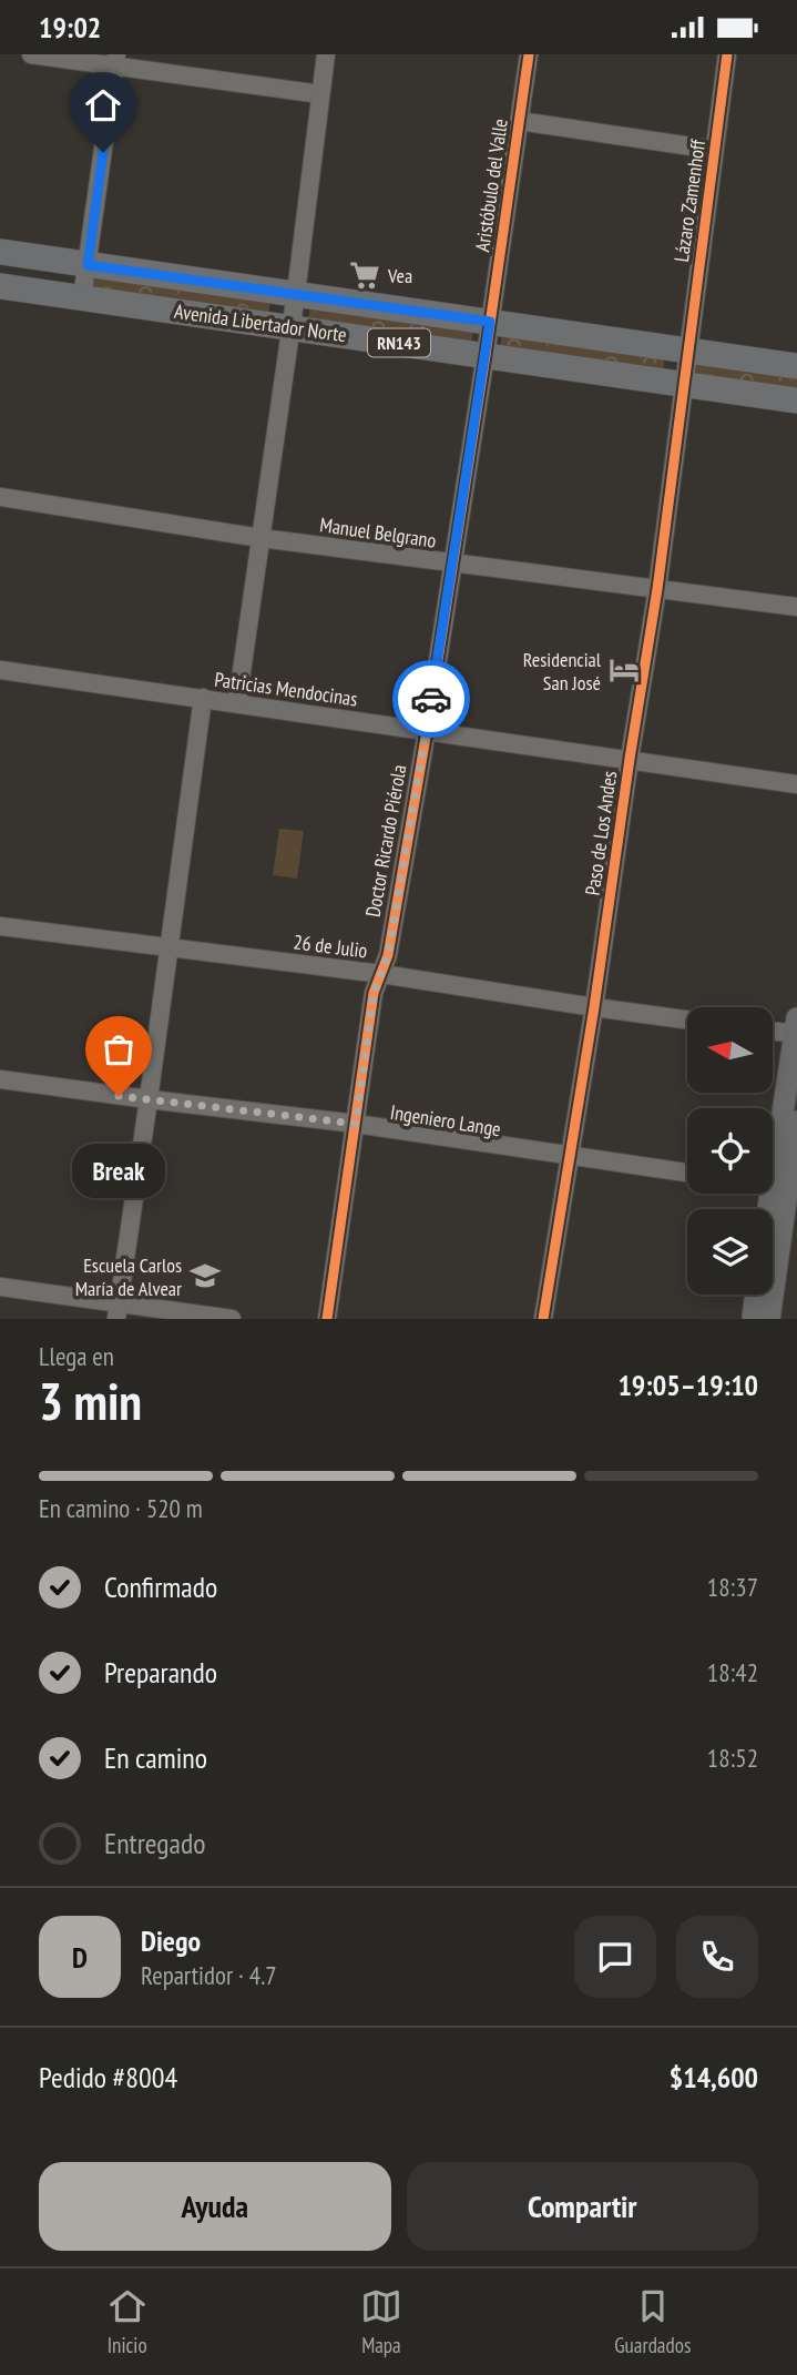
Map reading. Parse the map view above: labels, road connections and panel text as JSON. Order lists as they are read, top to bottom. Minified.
{"streets":{"highway":["Avenida Libertador Norte","RN143"],"street":["Aristóbulo del Valle","Lázaro Zamenhoff","Manuel Belgrano","Patricias Mendocinas","Paso de Los Andes","Doctor Ricardo Piérola","26 de Julio","Ingeniero Lange"]},"crossings":[["Aristóbulo del Valle","Avenida Libertador Norte"],["Aristóbulo del Valle","Doctor Ricardo Piérola"],["Lázaro Zamenhoff","Avenida Libertador Norte"],["Lázaro Zamenhoff","Paso de Los Andes"],["Avenida Libertador Norte","Paso de Los Andes"],["Avenida Libertador Norte","Doctor Ricardo Piérola"],["Manuel Belgrano","Paso de Los Andes"],["Manuel Belgrano","Doctor Ricardo Piérola"],["Patricias Mendocinas","Paso de Los Andes"],["Patricias Mendocinas","Doctor Ricardo Piérola"],["Paso de Los Andes","26 de Julio"],["Paso de Los Andes","Ingeniero Lange"],["Doctor Ricardo Piérola","26 de Julio"],["Doctor Ricardo Piérola","Ingeniero Lange"]],"places":{"supermarket":["Vea"],"hotel":["Residencial San José"],"other":["Break"],"school or university":["Escuela Carlos María de Alvear"]},"north":"left","page":{"status":"19:02","bubble":"Break","heading":["3 min","Llega en","19:05–19:10"],"panel":["Diego","Repartidor · 4.7","Pedido #8004","$14,600"],"bar":"En camino · 520 m","list":[["Confirmado","18:37"],["Preparando","18:42"],["En camino","18:52"],"Entregado"],"round":"D","buttons":["Ayuda","Compartir"],"tabs":["Inicio","Mapa","Guardados"]}}
